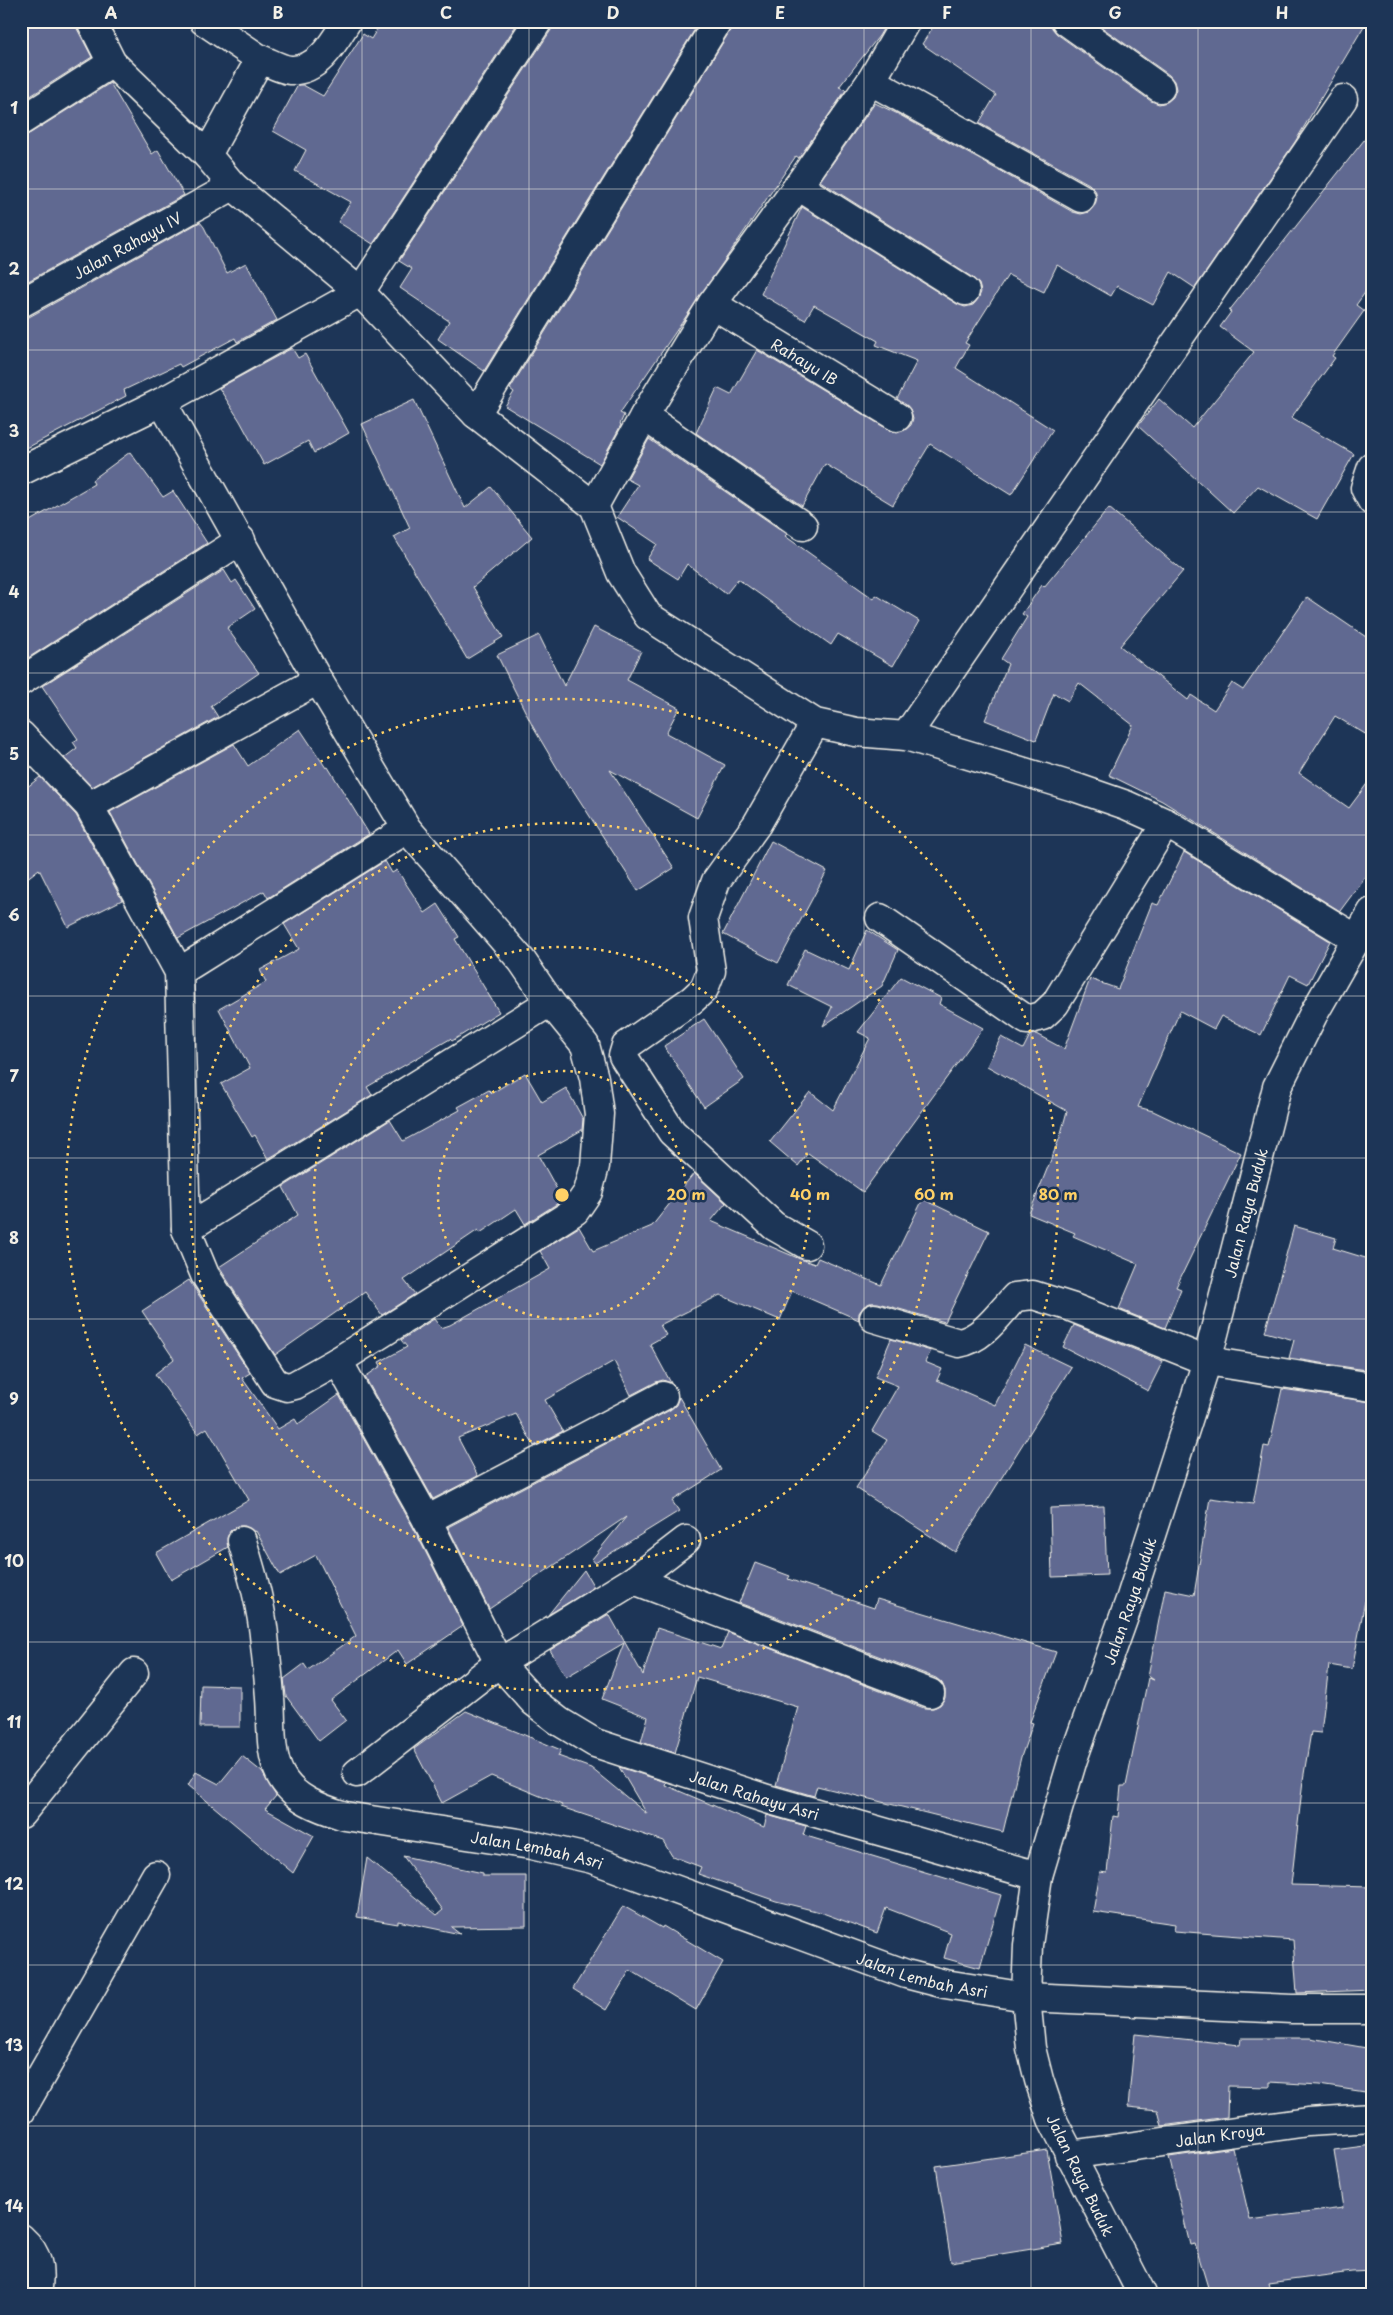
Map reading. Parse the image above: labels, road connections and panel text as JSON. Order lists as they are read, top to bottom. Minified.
{"streets":{"street":["Jalan Rahayu IV","Rahayu IB","Jalan Raya Buduk","Jalan Rahayu Asri","Jalan Lembah Asri","Jalan Kroya"]},"crossings":[["Jalan Raya Buduk","Jalan Rahayu Asri"],["Jalan Raya Buduk","Jalan Lembah Asri"],["Jalan Raya Buduk","Jalan Kroya"]],"grid":{"columns":["A","B","C","D","E","F","G","H"],"rows":["1","2","3","4","5","6","7","8","9","10","11","12","13","14"]},"rings":["20 m","40 m","60 m","80 m"]}
